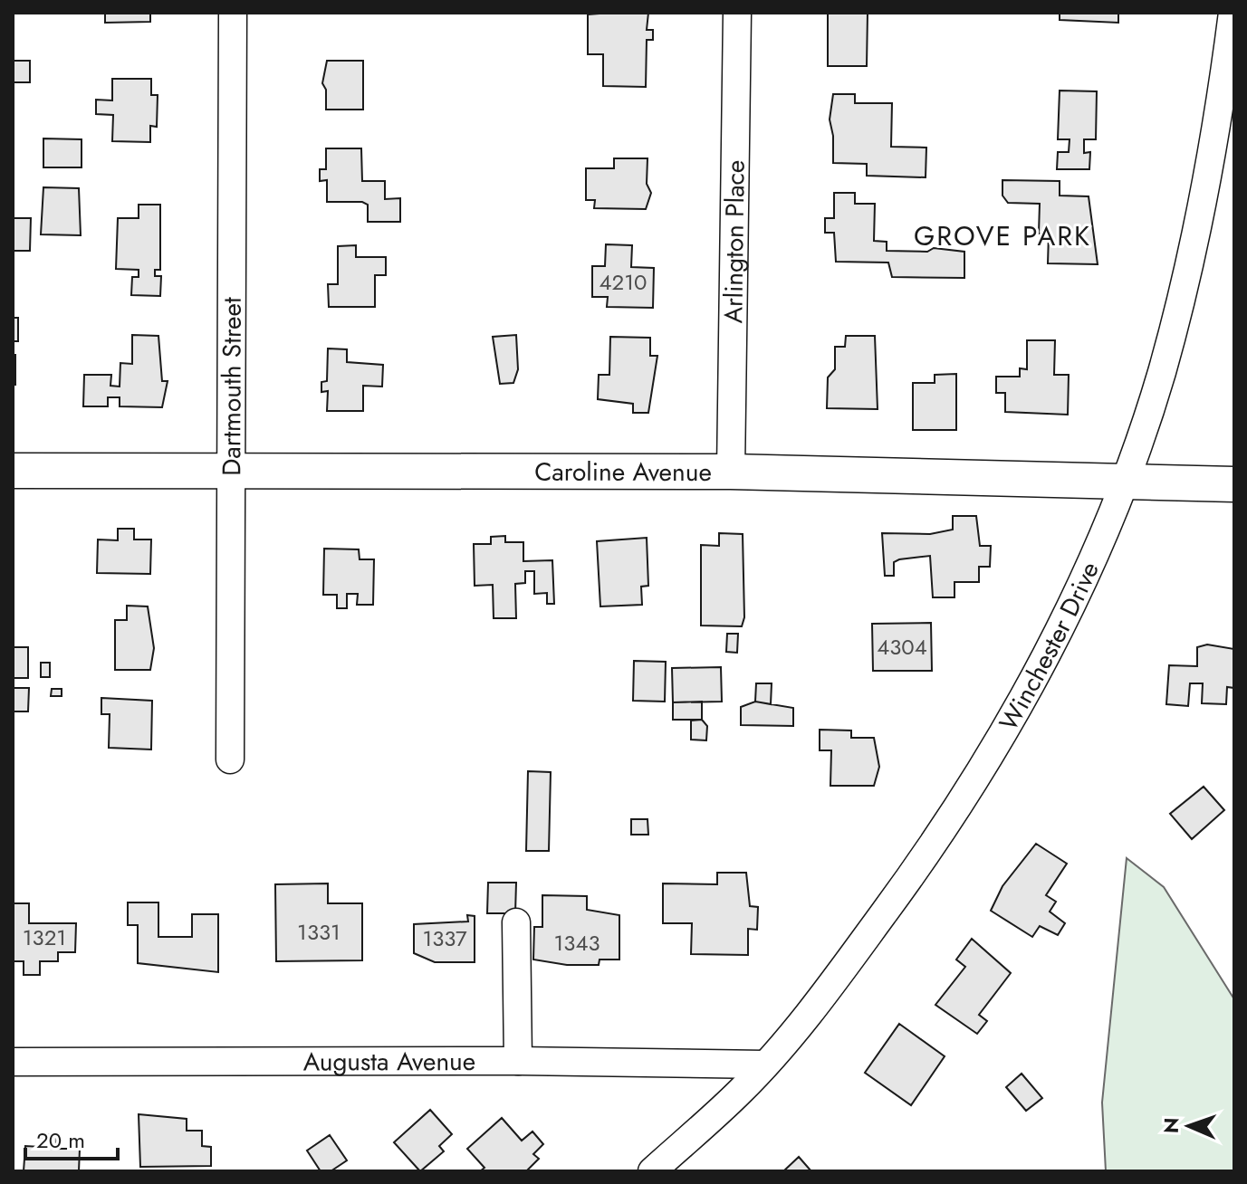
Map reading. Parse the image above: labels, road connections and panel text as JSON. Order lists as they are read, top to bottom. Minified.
{"streets":{"street":["Arlington Place","Dartmouth Street","Caroline Avenue","Winchester Drive","Augusta Avenue"]},"crossings":[["Arlington Place","Caroline Avenue"],["Dartmouth Street","Caroline Avenue"],["Caroline Avenue","Winchester Drive"],["Winchester Drive","Augusta Avenue"]],"districts":["GROVE PARK"],"house_numbers":["4210","4304","1331","1321","1337","1343"],"scale_bar":"20 m","north":"left"}
